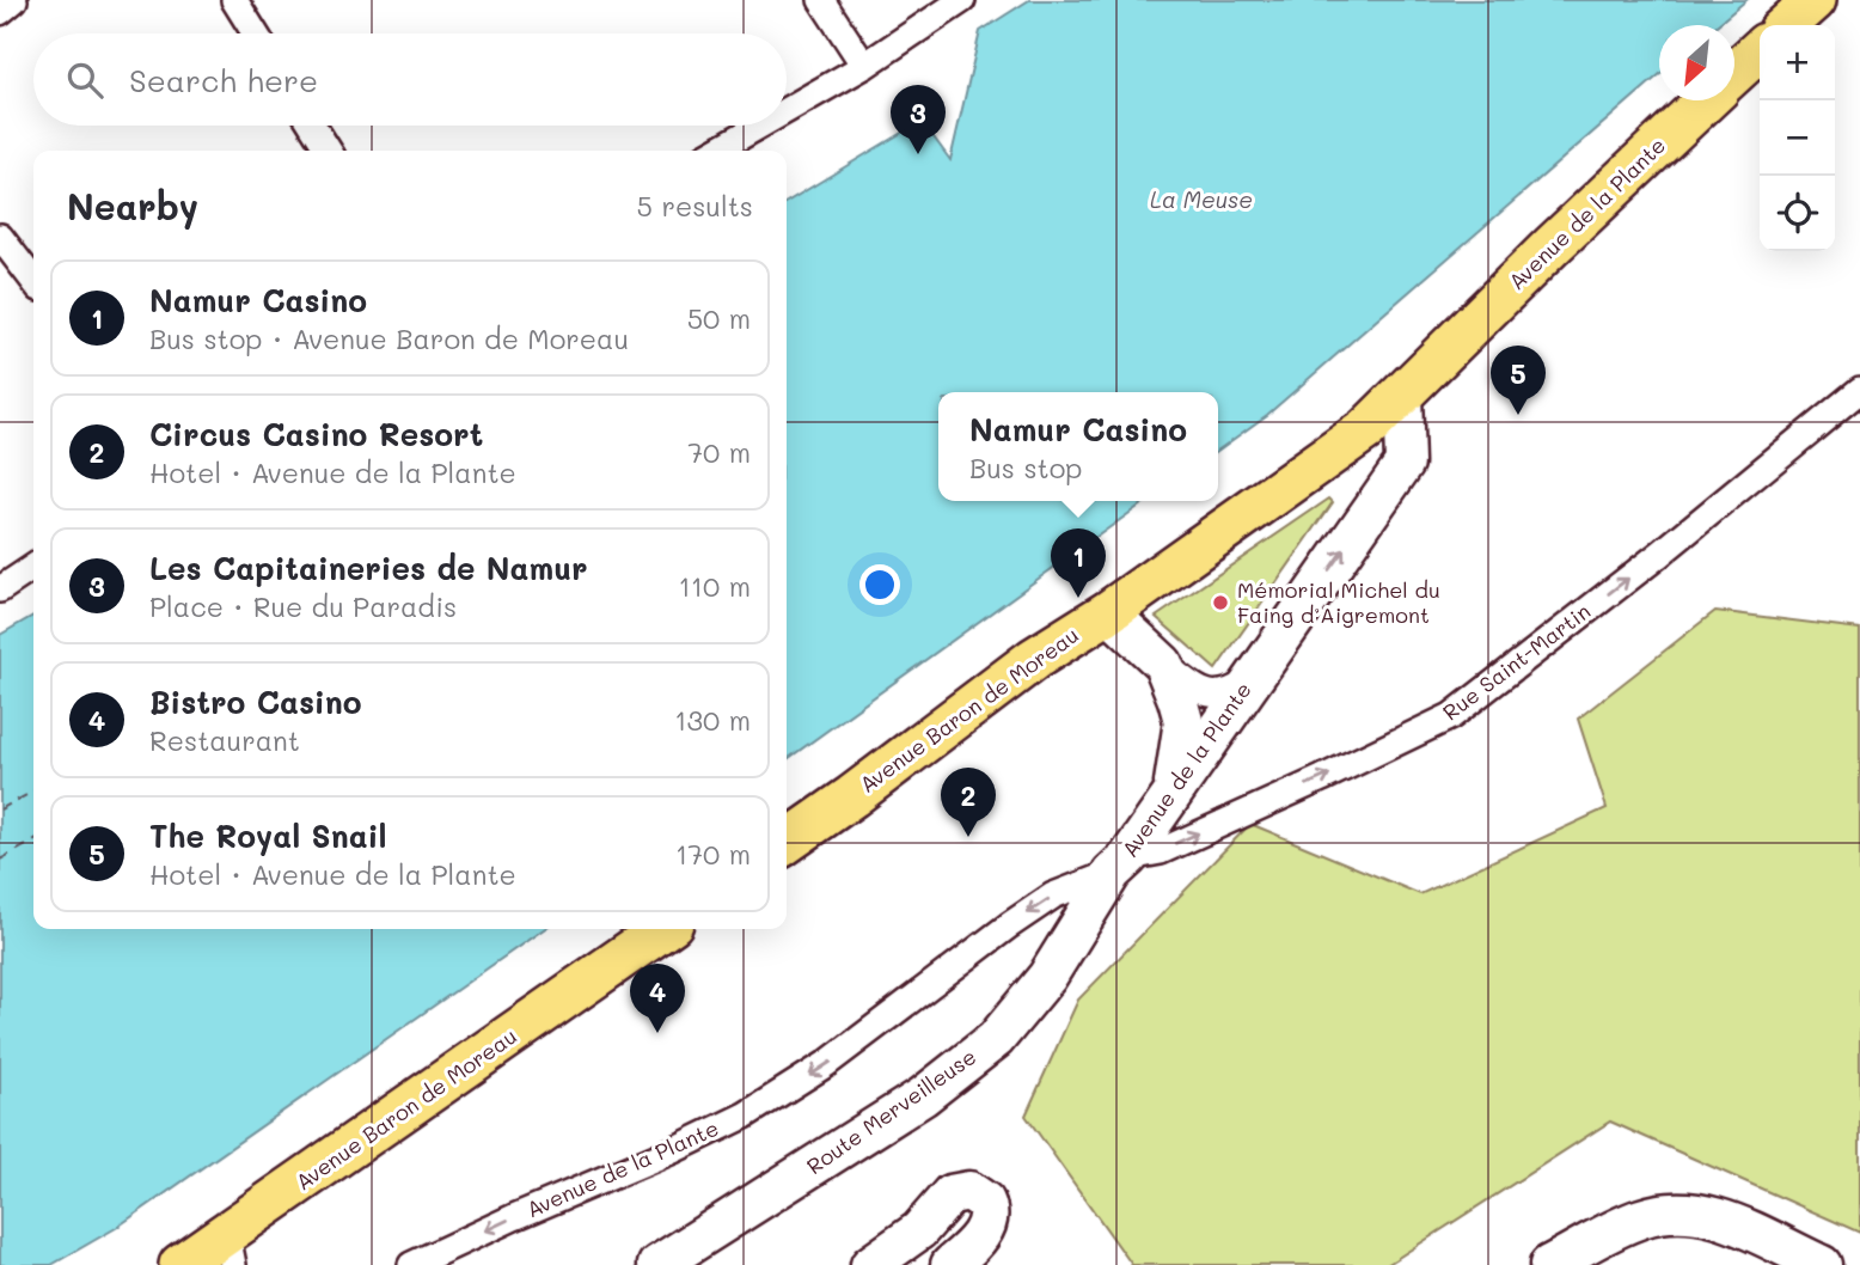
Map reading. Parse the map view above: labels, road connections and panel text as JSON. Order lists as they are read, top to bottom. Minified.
{"streets":{"main road":["Avenue de la Plante","Avenue Baron de Moreau","Route Merveilleuse"],"street":["Rue Saint-Martin"]},"crossings":[["Avenue de la Plante","Rue Saint-Martin"],["Avenue de la Plante","Avenue Baron de Moreau"],["Avenue de la Plante","Route Merveilleuse"],["Rue Saint-Martin","Route Merveilleuse"]],"one_way":["Rue Saint-Martin"],"water":["La Meuse"],"places":["Mémorial Michel du Faing d’Aigremont"],"north":"bottom left","page":{"map_buttons":["+","−"],"search":"Search here","pins":["3","5","1","2","4"],"heading":["Nearby","5 results"],"list":[{"mark":"1","name":"Namur Casino","note":"Bus stop · Avenue Baron de Moreau","value":"50 m"},{"mark":"2","name":"Circus Casino Resort","note":"Hotel · Avenue de la Plante","value":"70 m"},{"mark":"3","name":"Les Capitaineries de Namur","note":"Place · Rue du Paradis","value":"110 m"},{"mark":"4","name":"Bistro Casino","note":"Restaurant","value":"130 m"},{"mark":"5","name":"The Royal Snail","note":"Hotel · Avenue de la Plante","value":"170 m"}],"popup":["Namur Casino","Bus stop"]}}
